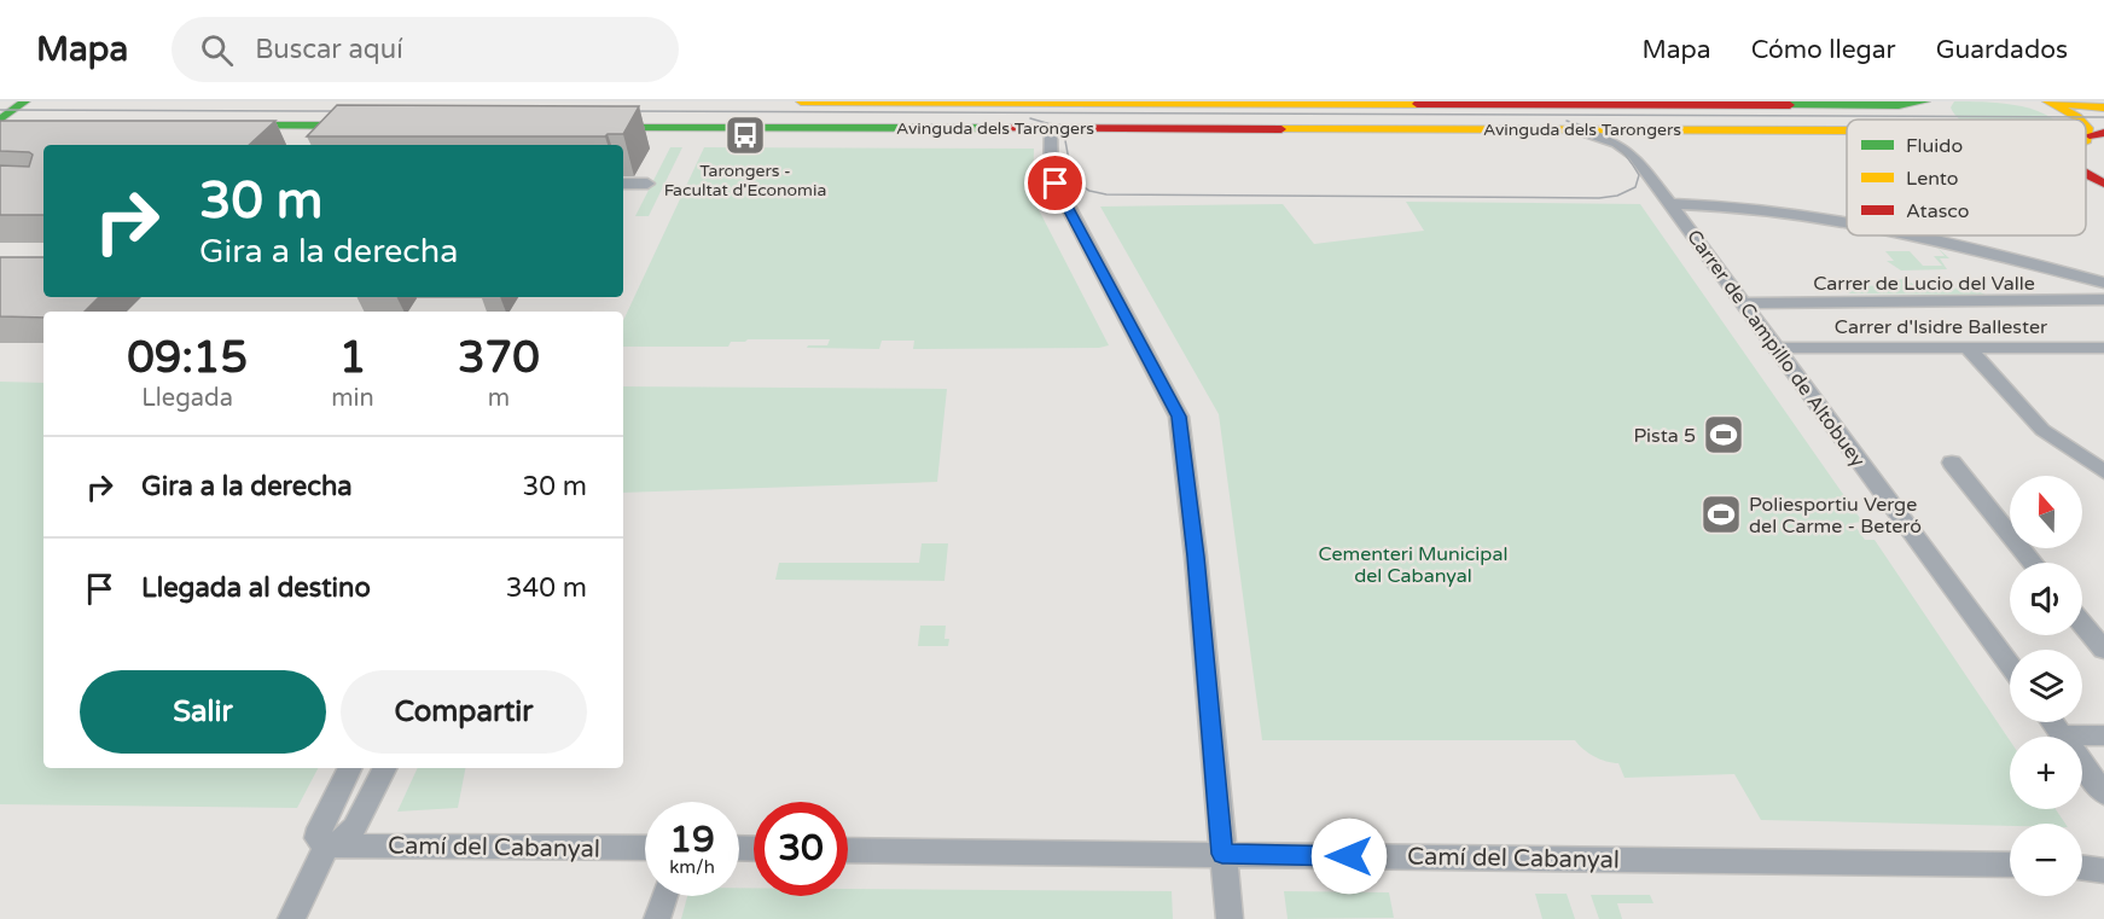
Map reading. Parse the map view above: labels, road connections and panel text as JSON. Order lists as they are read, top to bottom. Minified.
{"streets":{"main road":["Avinguda dels Tarongers"],"street":["Carrer de Lucio del Valle","Carrer d'Isidre Ballester","Carrer de Campillo de Altobuey","Camí del Cabanyal"]},"crossings":[["Avinguda dels Tarongers","Carrer de Campillo de Altobuey"],["Carrer de Lucio del Valle","Carrer de Campillo de Altobuey"],["Carrer d'Isidre Ballester","Carrer de Campillo de Altobuey"]],"parks":["Cementeri Municipal del Cabanyal"],"places":{"bus stop":["Tarongers - Facultat d'Economia"],"sports":["Pista 5","Poliesportiu Verge del Carme - Beteró"]},"legend":["Fluido","Lento","Atasco"],"north":"top","page":{"header":"Mapa","search":"Buscar aquí","nav":["Mapa","Cómo llegar","Guardados"],"turn":["30 m","Gira a la derecha"],"eta":["09:15","Llegada","1","min","370","m"],"list":[{"name":"Gira a la derecha","value":"30 m"},{"name":"Llegada al destino","value":"340 m"}],"map_buttons":["+","−"],"buttons":["Salir","Compartir"],"speed":"19 km/h","limit":"30"}}
